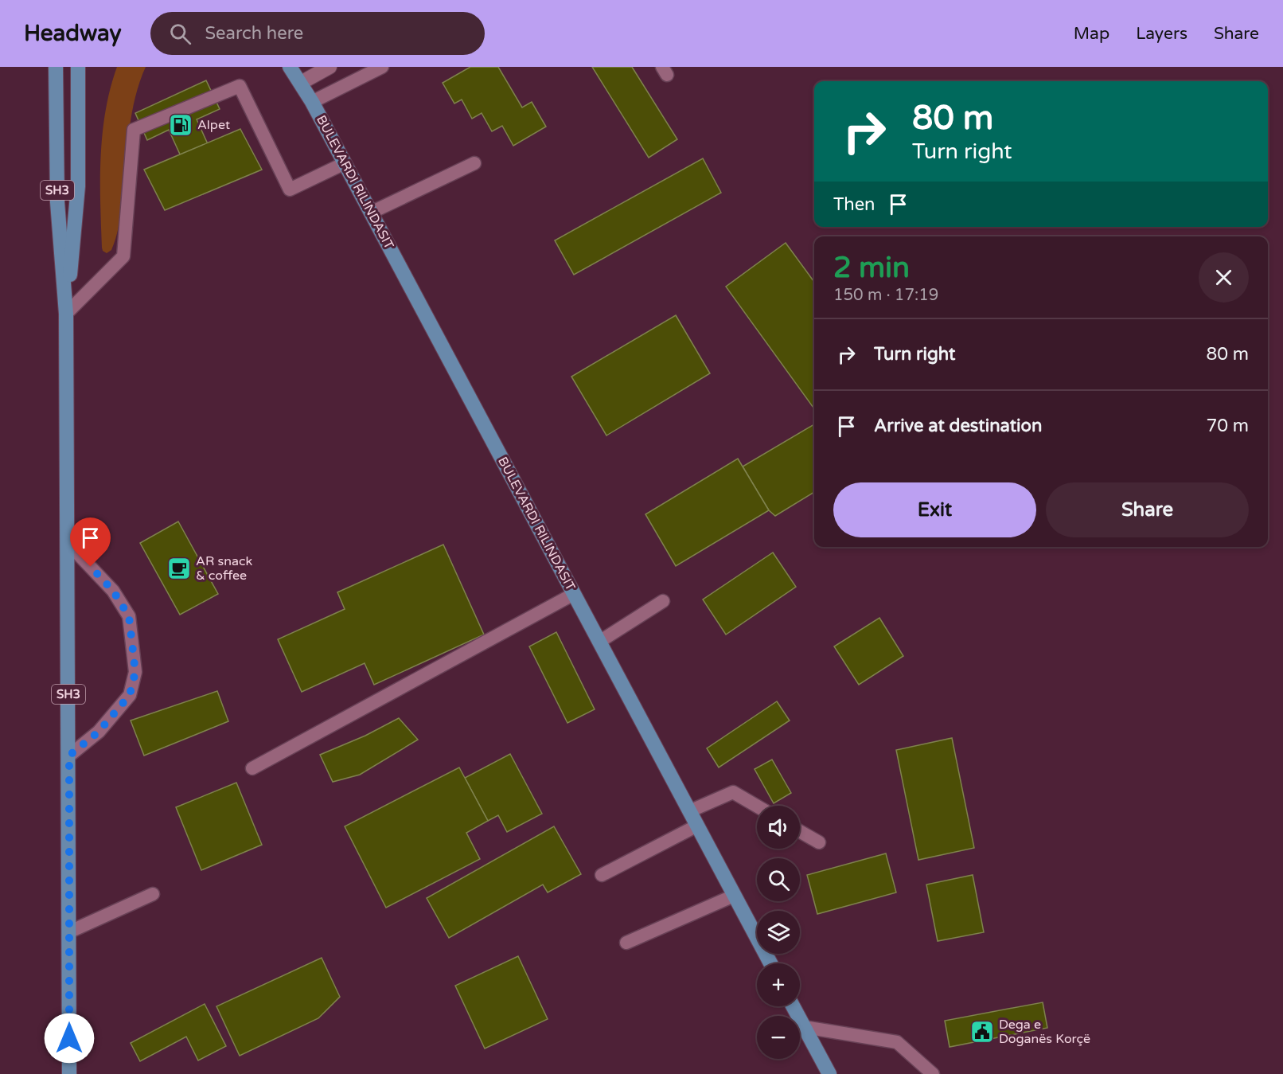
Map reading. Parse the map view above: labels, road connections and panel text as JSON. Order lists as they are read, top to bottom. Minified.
{"streets":{"main road":["BULEVARDI RILINDASIT","SH3"]},"places":{"fuel station":["Alpet"],"cafe":["AR snack & coffee"],"public building":["Dega e Doganës Korçë"]},"page":{"header":"Headway","search":"Search here","nav":["Map","Layers","Share"],"turn":["80 m","Turn right"],"then":"Then","heading":["2 min","150 m · 17:19"],"list":[{"name":"Turn right","value":"80 m"},{"name":"Arrive at destination","value":"70 m"}],"buttons":["Exit","Share"],"map_buttons":["+","−"]}}
